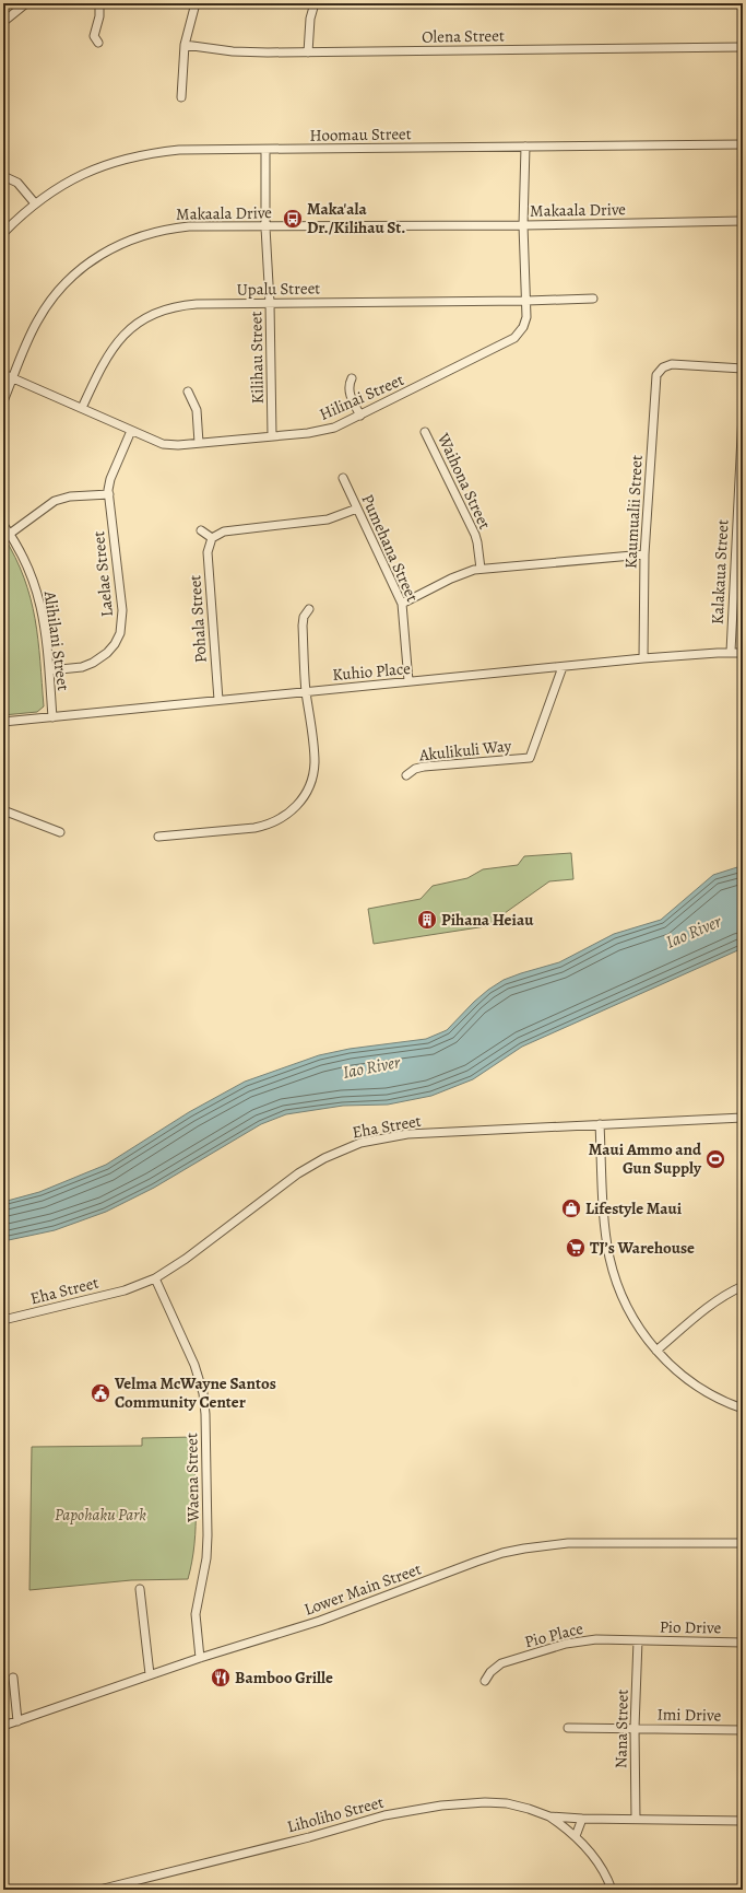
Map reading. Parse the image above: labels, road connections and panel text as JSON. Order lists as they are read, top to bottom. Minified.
{"streets":{"street":["Olena Street","Hoomau Street","Makaala Drive","Upalu Street","Kilihau Street","Hilinai Street","Waihona Street","Kaumualii Street","Pumehana Street","Kalakaua Street","Laelae Street","Pohala Street","Alihilani Street","Kuhio Place","Akulikuli Way","Eha Street","Waena Street","Lower Main Street","Pio Drive","Pio Place","Imi Drive","Nana Street","Liholiho Street"]},"crossings":[["Hoomau Street","Kilihau Street"],["Hoomau Street","Hilinai Street"],["Makaala Drive","Kilihau Street"],["Makaala Drive","Hilinai Street"],["Upalu Street","Kilihau Street"],["Upalu Street","Hilinai Street"],["Kilihau Street","Hilinai Street"],["Hilinai Street","Laelae Street"],["Kaumualii Street","Kuhio Place"],["Pumehana Street","Kuhio Place"],["Kalakaua Street","Kuhio Place"],["Laelae Street","Alihilani Street"],["Pohala Street","Kuhio Place"],["Alihilani Street","Kuhio Place"],["Kuhio Place","Akulikuli Way"],["Eha Street","Waena Street"],["Waena Street","Lower Main Street"],["Pio Drive","Pio Place"],["Pio Drive","Nana Street"],["Pio Place","Nana Street"],["Imi Drive","Nana Street"],["Nana Street","Liholiho Street"]],"water":["Iao River"],"parks":["Papohaku Park"],"places":{"bus stop":["Maka'ala Dr./Kilihau St."],"building":["Pihana Heiau"],"sports":["Maui Ammo and Gun Supply"],"shop":["Lifestyle Maui"],"supermarket":["TJ’s Warehouse"],"public building":["Velma McWayne Santos Community Center"],"restaurant":["Bamboo Grille"]}}
